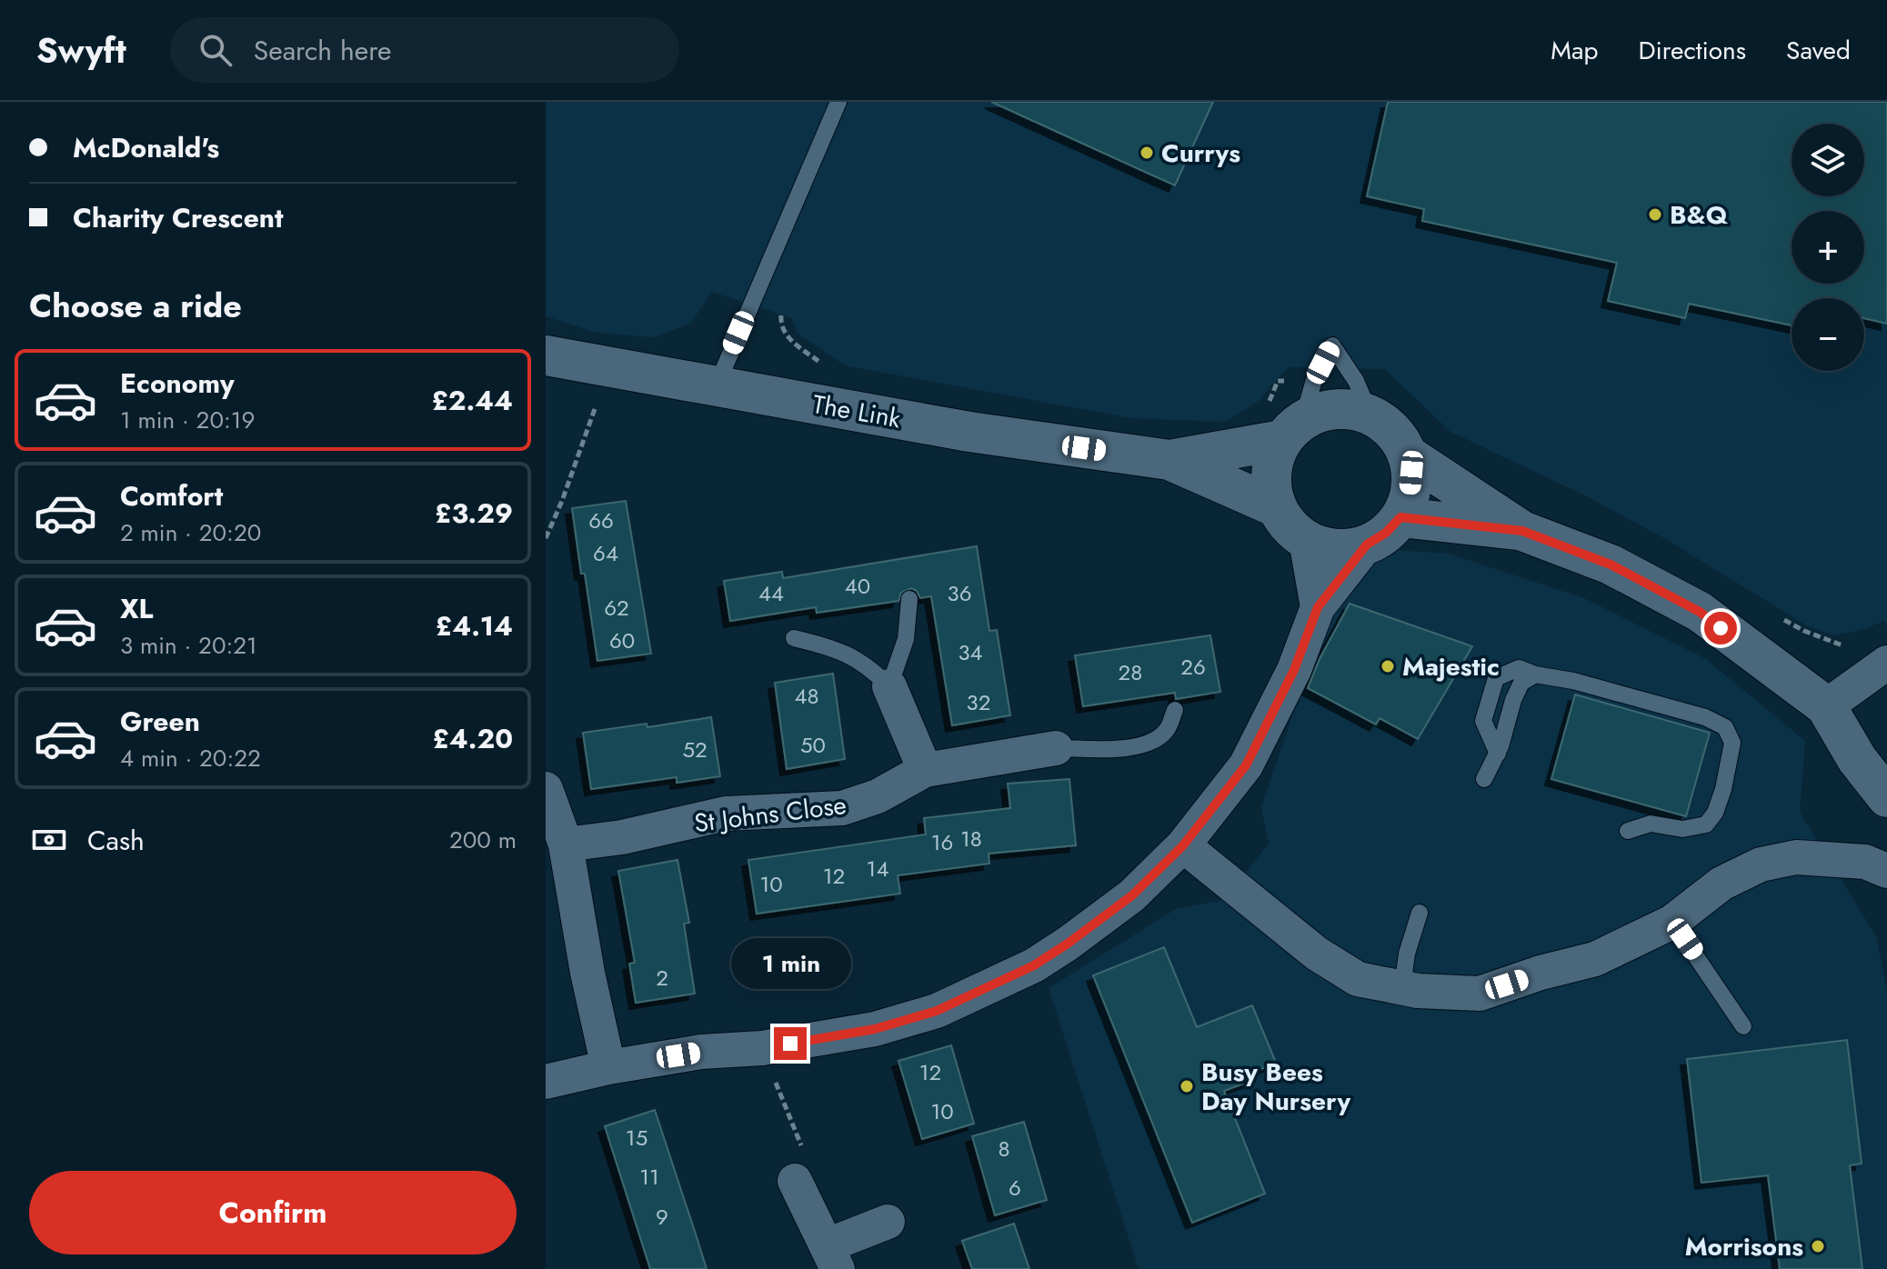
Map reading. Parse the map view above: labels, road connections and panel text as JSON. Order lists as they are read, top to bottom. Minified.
{"streets":{"street":["The Link","St Johns Close"]},"places":["Currys","B&Q","Majestic","Busy Bees Day Nursery","Morrisons"],"house_numbers":["66","64","40","44","36","62","60","34","26","28","48","32","50","52","18","16","14","12","10","2","12","10","15","8","11","6","9"],"page":{"header":"Swyft","search":"Search here","nav":["Map","Directions","Saved"],"banner":["McDonald's","Charity Crescent"],"map_buttons":["+","−"],"heading":"Choose a ride","list":[{"name":"Economy","note":"1 min · 20:19","value":"£2.44"},{"name":"Comfort","note":"2 min · 20:20","value":"£3.29"},{"name":"XL","note":"3 min · 20:21","value":"£4.14"},{"name":"Green","note":"4 min · 20:22","value":"£4.20"}],"pay":["Cash","200 m"],"bubble":"1 min","buttons":"Confirm"}}
